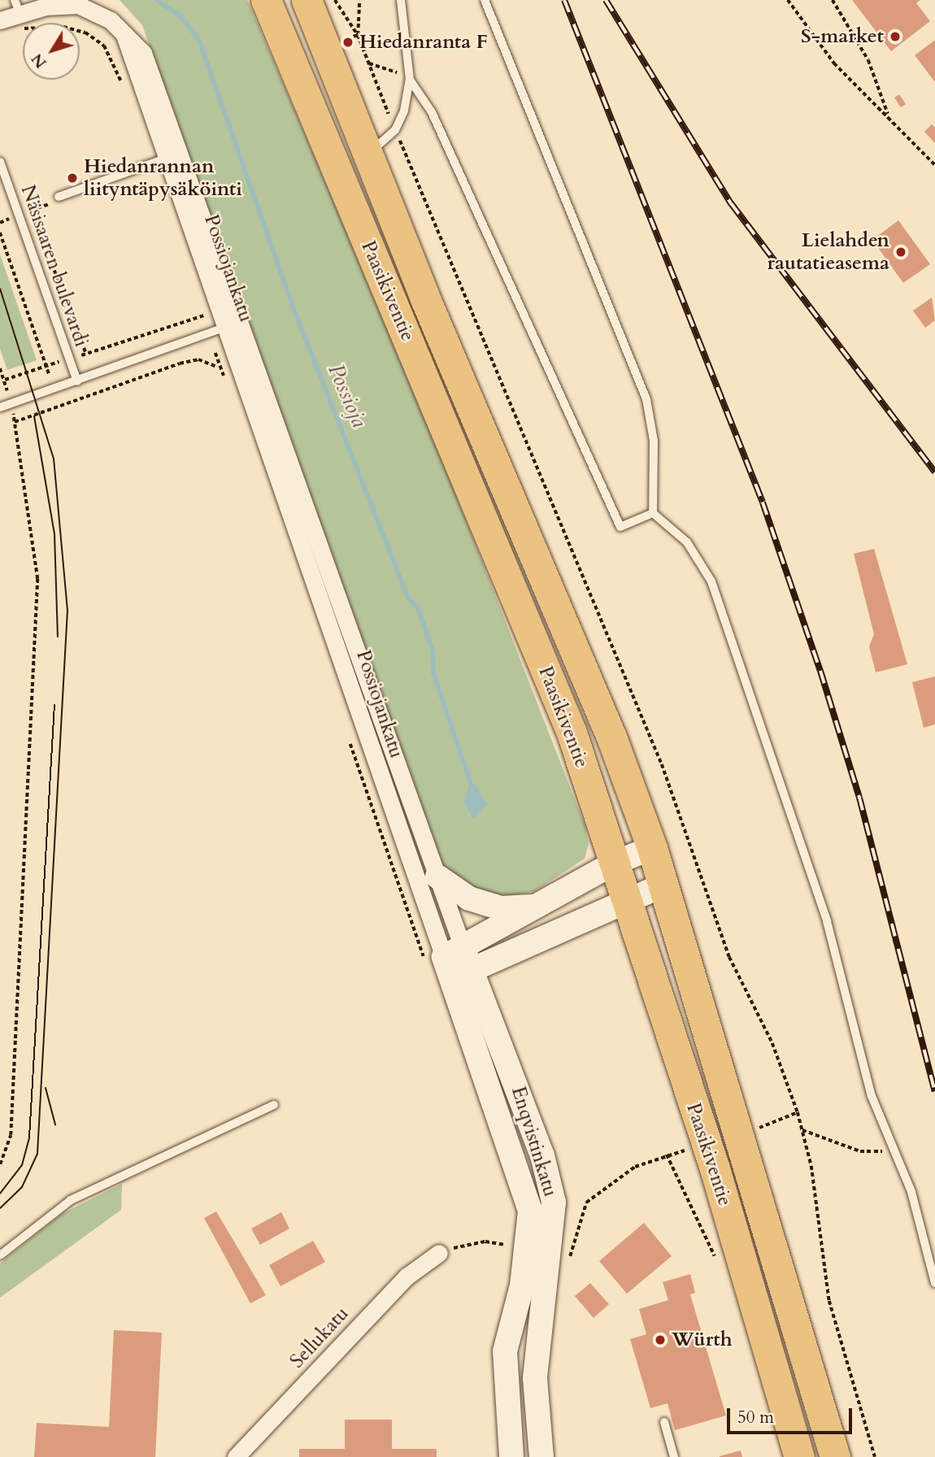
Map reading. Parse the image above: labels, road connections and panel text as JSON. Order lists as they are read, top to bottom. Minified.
{"streets":{"highway":["Paasikiventie"],"main road":["Enqvistinkatu"],"street":["Possiojankatu","Sellukatu"],"lane":["Näsisaaren bulevardi"]},"crossings":[["Possiojankatu","Enqvistinkatu"]],"water":["Possioja"],"places":["S-market","Hiedanranta F","Hiedanrannan liityntäpysäköinti","Lielahden rautatieasema","Würth"],"scale_bar":"50 m","north":"bottom left"}
